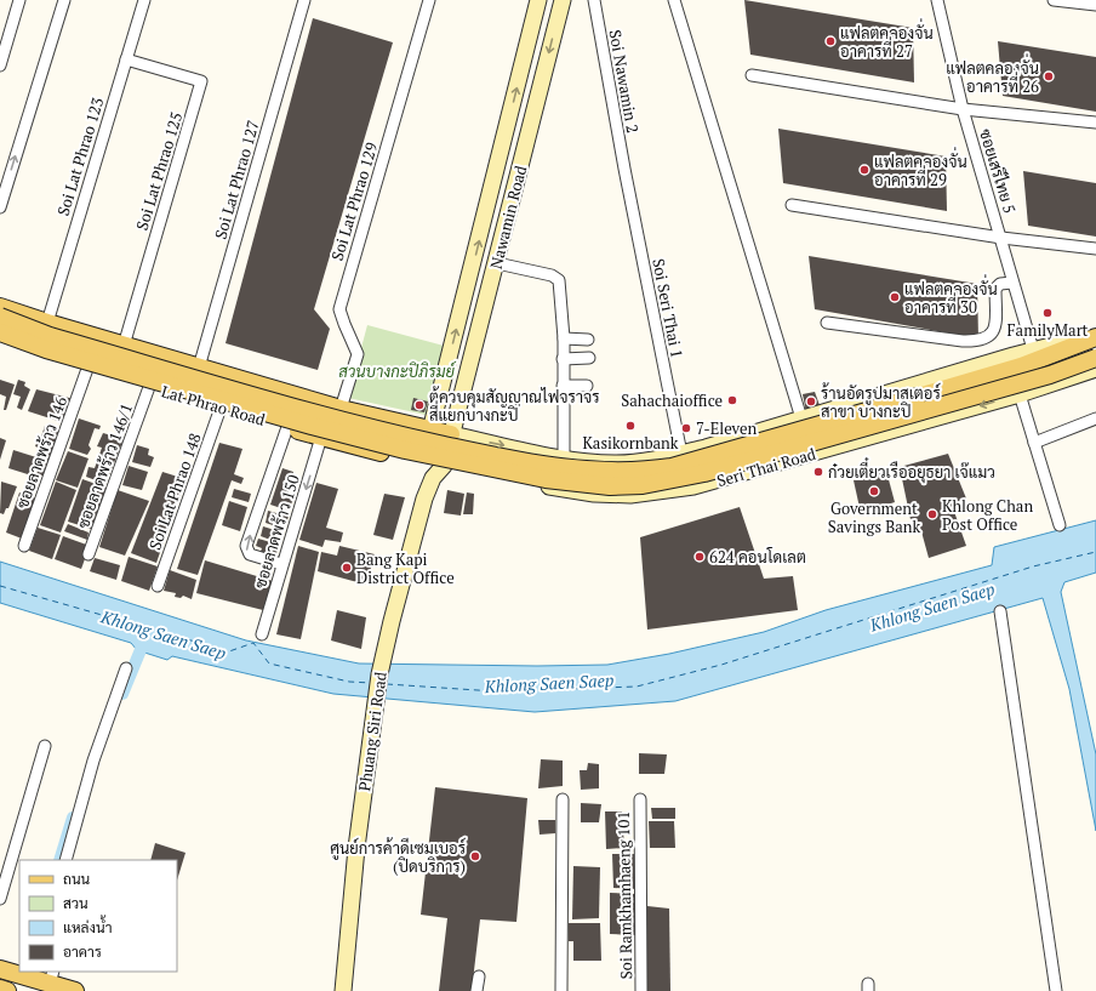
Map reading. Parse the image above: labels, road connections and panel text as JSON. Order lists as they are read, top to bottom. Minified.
{"streets":{"main road":["Nawamin Road","Lat Phrao Road","Seri Thai Road","Phuang Siri Road"],"street":["Soi Nawamin 2","Soi Lat Phrao 123","Soi Lat Phrao 125","ซอยเสรีไทย 5","Soi Lat Phrao 127","Soi Lat Phrao 129","Soi Seri Thai 1","ซอยลาดพร้าว 146","ซอยลาดพร้าว 146/1","Soi Lat Phrao 148","ซอยลาดพร้าว 150","Soi Ramkhamhaeng 101"]},"crossings":[["Soi Nawamin 2","Soi Seri Thai 1"],["Soi Lat Phrao 123","Soi Lat Phrao 125"],["Soi Lat Phrao 123","Lat Phrao Road"],["Soi Lat Phrao 125","Lat Phrao Road"],["Soi Lat Phrao 127","Lat Phrao Road"],["Soi Lat Phrao 129","Lat Phrao Road"],["Nawamin Road","Lat Phrao Road"],["Nawamin Road","Phuang Siri Road"],["Lat Phrao Road","ซอยลาดพร้าว 146"],["Lat Phrao Road","ซอยลาดพร้าว 146/1"],["Lat Phrao Road","Seri Thai Road"],["Lat Phrao Road","Soi Lat Phrao 148"],["Lat Phrao Road","ซอยลาดพร้าว 150"],["Lat Phrao Road","Phuang Siri Road"],["Seri Thai Road","Phuang Siri Road"]],"one_way":["ซอยลาดพร้าว 150"],"water":["Khlong Saen Saep"],"parks":["สวนบางกะปิภิรมย์"],"places":["แฟลตคลองจั่น อาคารที่ 27","แฟลตคลองจั่น อาคารที่ 26","แฟลตคลองจั่น อาคารที่ 29","แฟลตคลองจั่น อาคารที่ 30","FamilyMart","Sahachaioffice","ร้านอัดรูปมาสเตอร์ สาขา บางกะปิ","ตู้ควบคุมสัญญาณไฟจราจร สี่แยกบางกะปิ","Kasikornbank","7-Eleven","ก๋วยเตี๋ยวเรืออยุธยา เจ๊แมว","Government Savings Bank","Khlong Chan Post Office","624 คอนโดเลต","Bang Kapi District Office","ศูนย์การค้าดีเซมเบอร์ (ปิดบริการ)"],"legend":["ถนน","สวน","แหล่งน้ำ","อาคาร"]}
